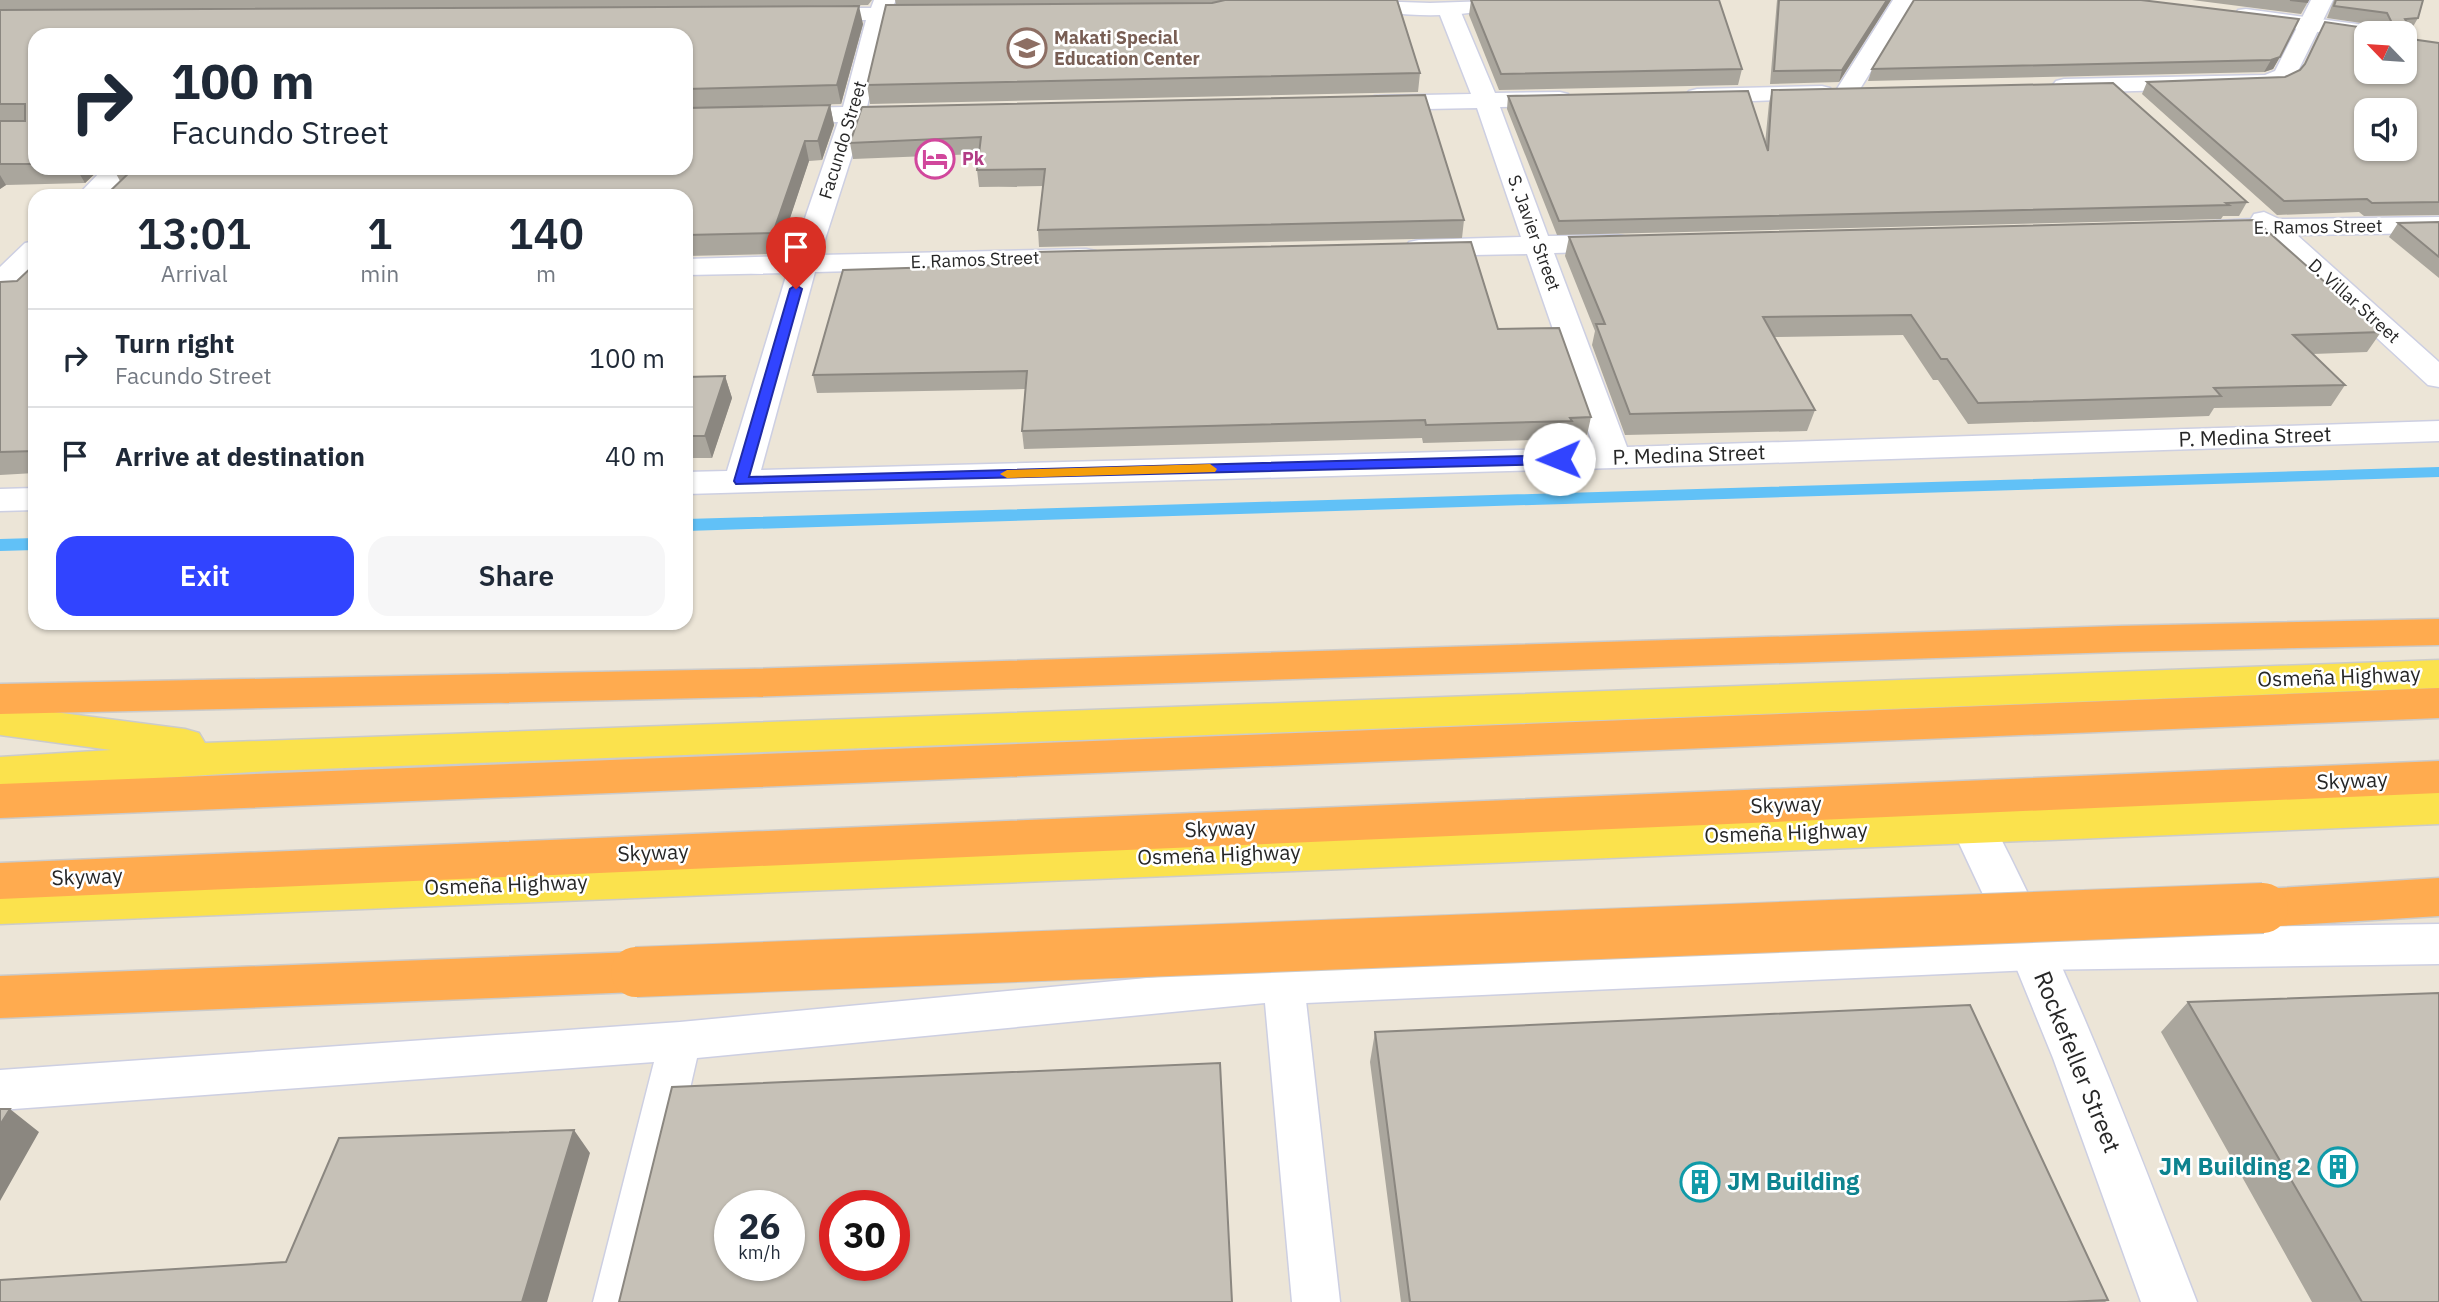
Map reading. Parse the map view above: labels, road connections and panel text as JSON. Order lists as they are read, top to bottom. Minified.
{"streets":{"highway":["Skyway"],"main road":["Osmeña Highway"],"street":["Facundo Street","E. Ramos Street","S. Javier Street","D. Villar Street","P. Medina Street","Rockefeller Street"]},"crossings":[["Facundo Street","E. Ramos Street"],["Facundo Street","P. Medina Street"],["E. Ramos Street","D. Villar Street"],["S. Javier Street","P. Medina Street"],["Osmeña Highway","Rockefeller Street"]],"places":{"school or university":["Makati Special Education Center"],"hotel":["Pk"],"building":["JM Building 2","JM Building"]},"north":"top left","page":{"turn":["100 m","Facundo Street"],"eta":["13:01","Arrival","1","min","140","m"],"list":[{"name":"Turn right","note":"Facundo Street","value":"100 m"},{"name":"Arrive at destination","value":"40 m"}],"buttons":["Exit","Share"],"speed":"26 km/h","limit":"30"}}
